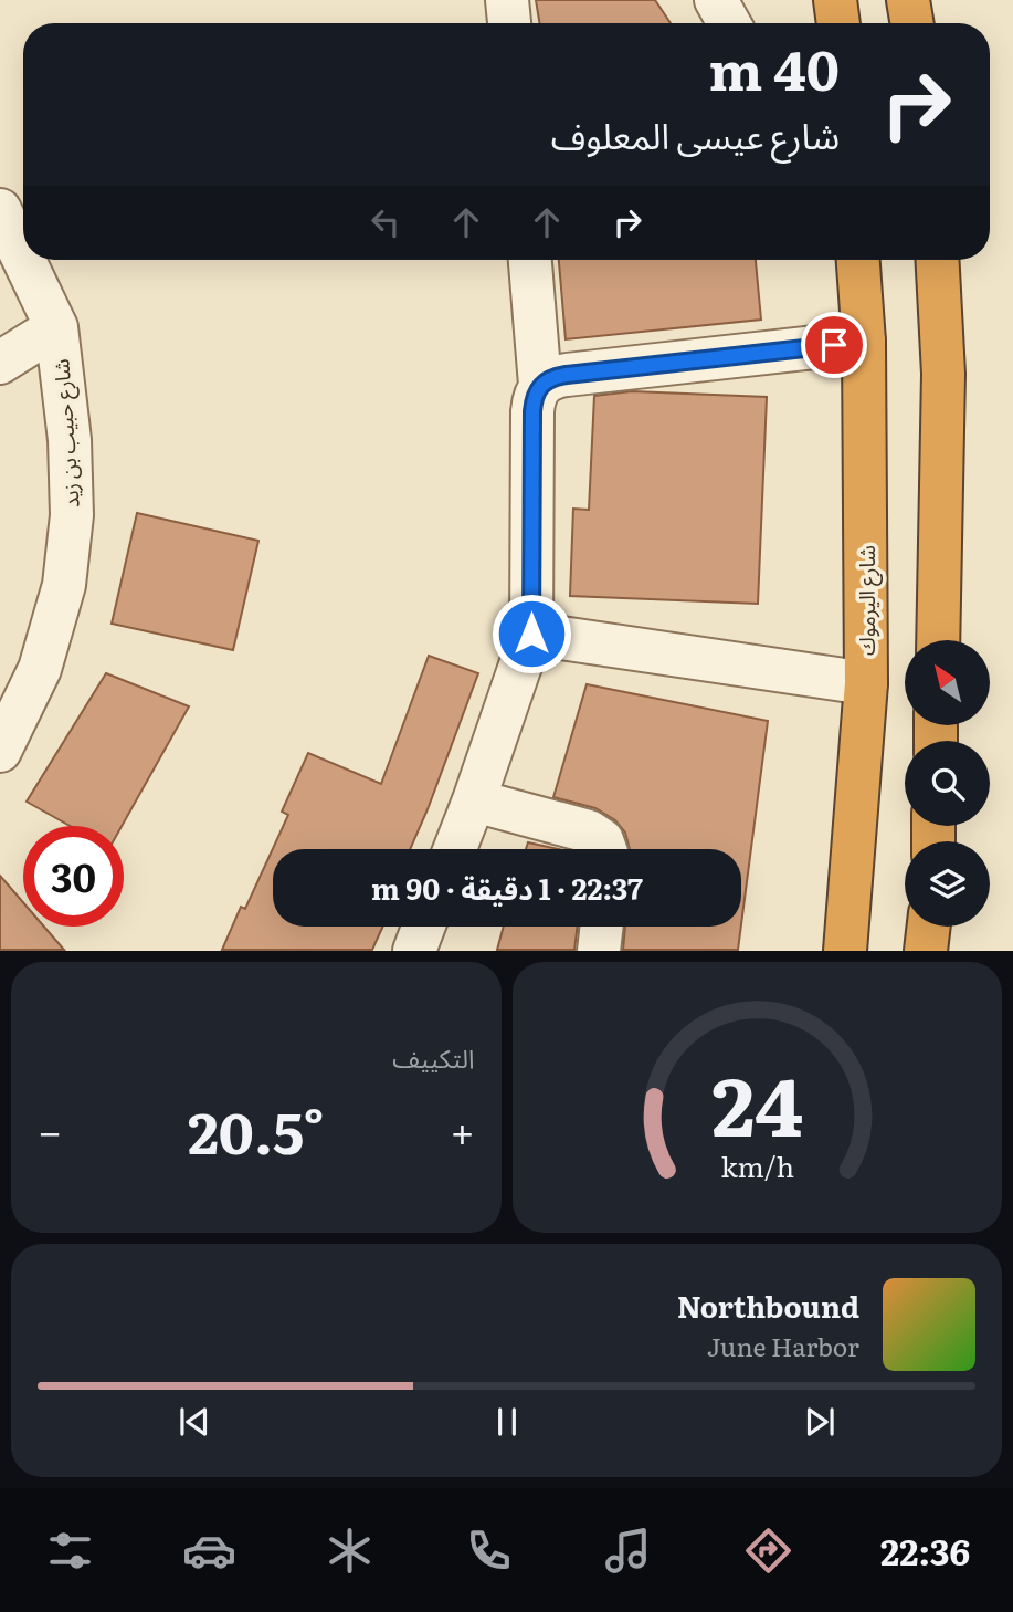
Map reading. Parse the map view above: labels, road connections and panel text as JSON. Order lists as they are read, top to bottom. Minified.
{"streets":{"highway":["شارع اليرموك"],"street":["شارع حبيب بن زيد"]},"north":"top left","page":{"turn":["40 m","شارع عيسى المعلوف"],"limit":"30","trip":"22:37 · 1 دقيقة · 90 m","tile":"التكييف","heat":["−","20.5°","+"],"song":["Northbound","June Harbor"],"tabs":"22:36","gauge":["24","km/h"]}}
